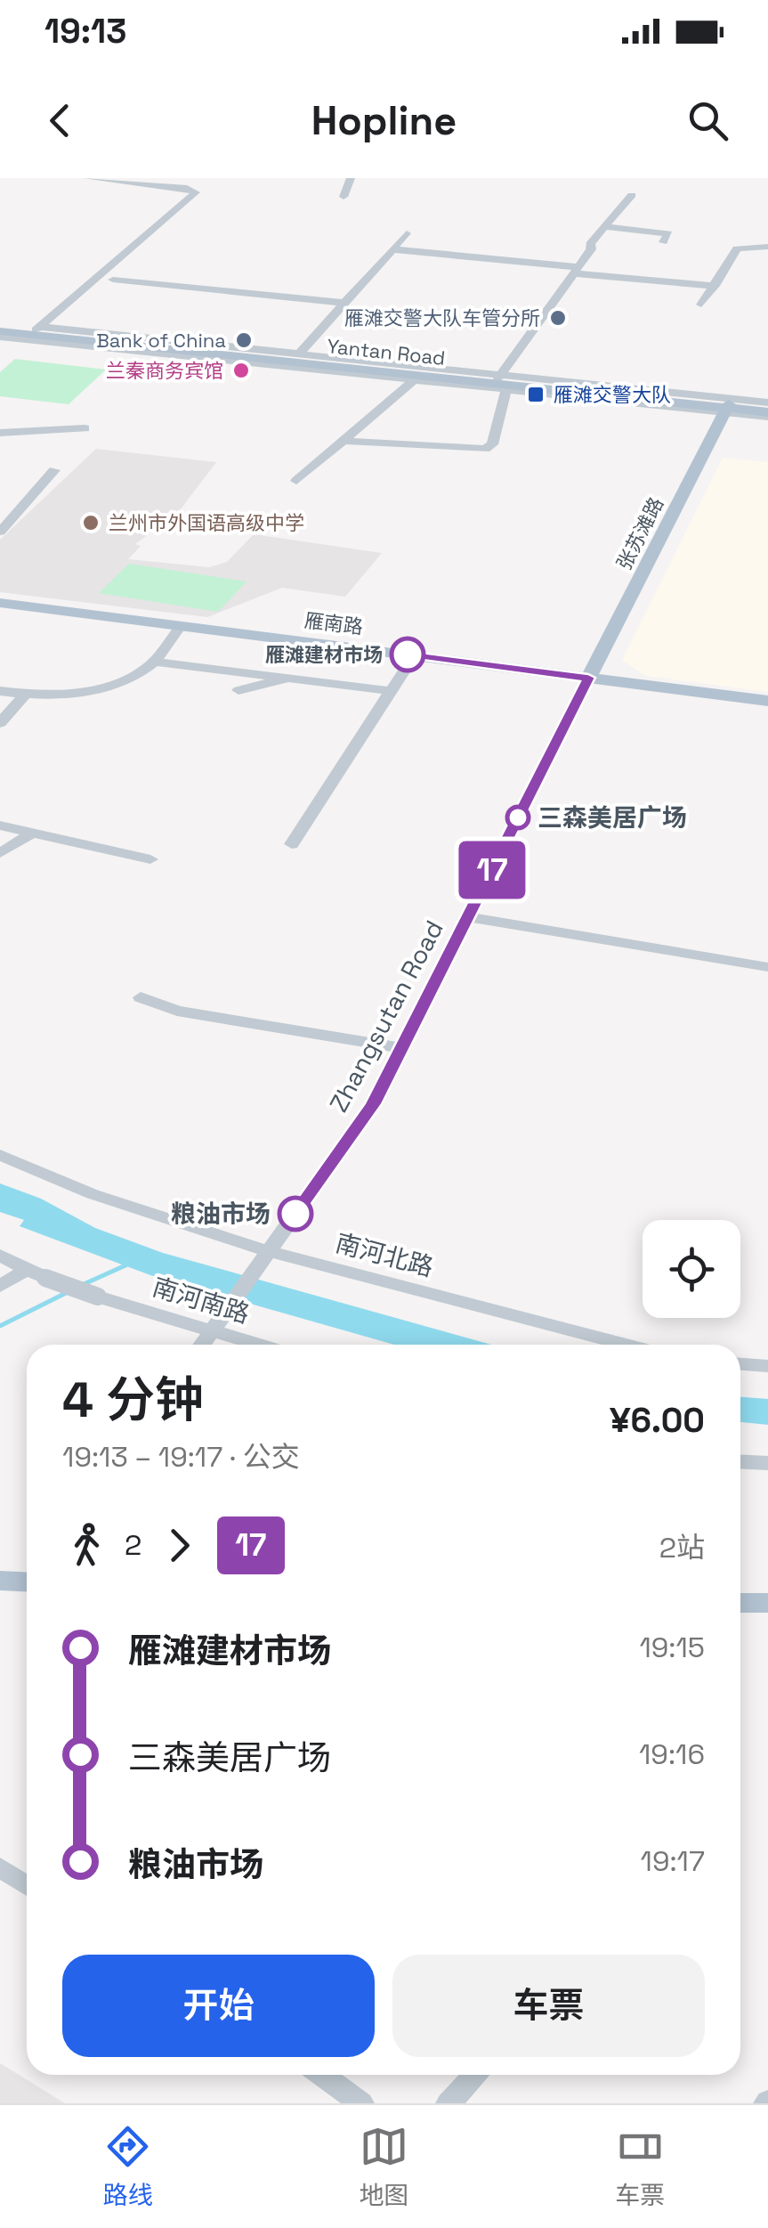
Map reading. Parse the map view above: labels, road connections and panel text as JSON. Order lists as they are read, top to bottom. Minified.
{"streets":{"main road":["Yantan Road","张苏滩路","雁南路"],"street":["Zhangsutan Road","南河北路","南河南路"]},"crossings":[["Yantan Road","张苏滩路"],["张苏滩路","雁南路"],["张苏滩路","Zhangsutan Road"],["雁南路","Zhangsutan Road"],["Zhangsutan Road","南河北路"],["Zhangsutan Road","南河南路"]],"places":{"other":["雁滩交警大队车管分所","Bank of China","兰秦商务宾馆","兰州市外国语高级中学","雁滩建材市场","三森美居广场","粮油市场"],"transit":["雁滩交警大队"]},"lines":["bus line 17"],"page":{"status":"19:13","header":"Hopline","on_map":"17","heading":["4 分钟","19:13 – 19:17 · 公交","¥6.00"],"legs":["2","17","2站"],"list":[{"name":"雁滩建材市场","value":"19:15"},{"name":"三森美居广场","value":"19:16"},{"name":"粮油市场","value":"19:17"}],"buttons":["开始","车票"],"tabs":["路线","地图","车票"]}}
